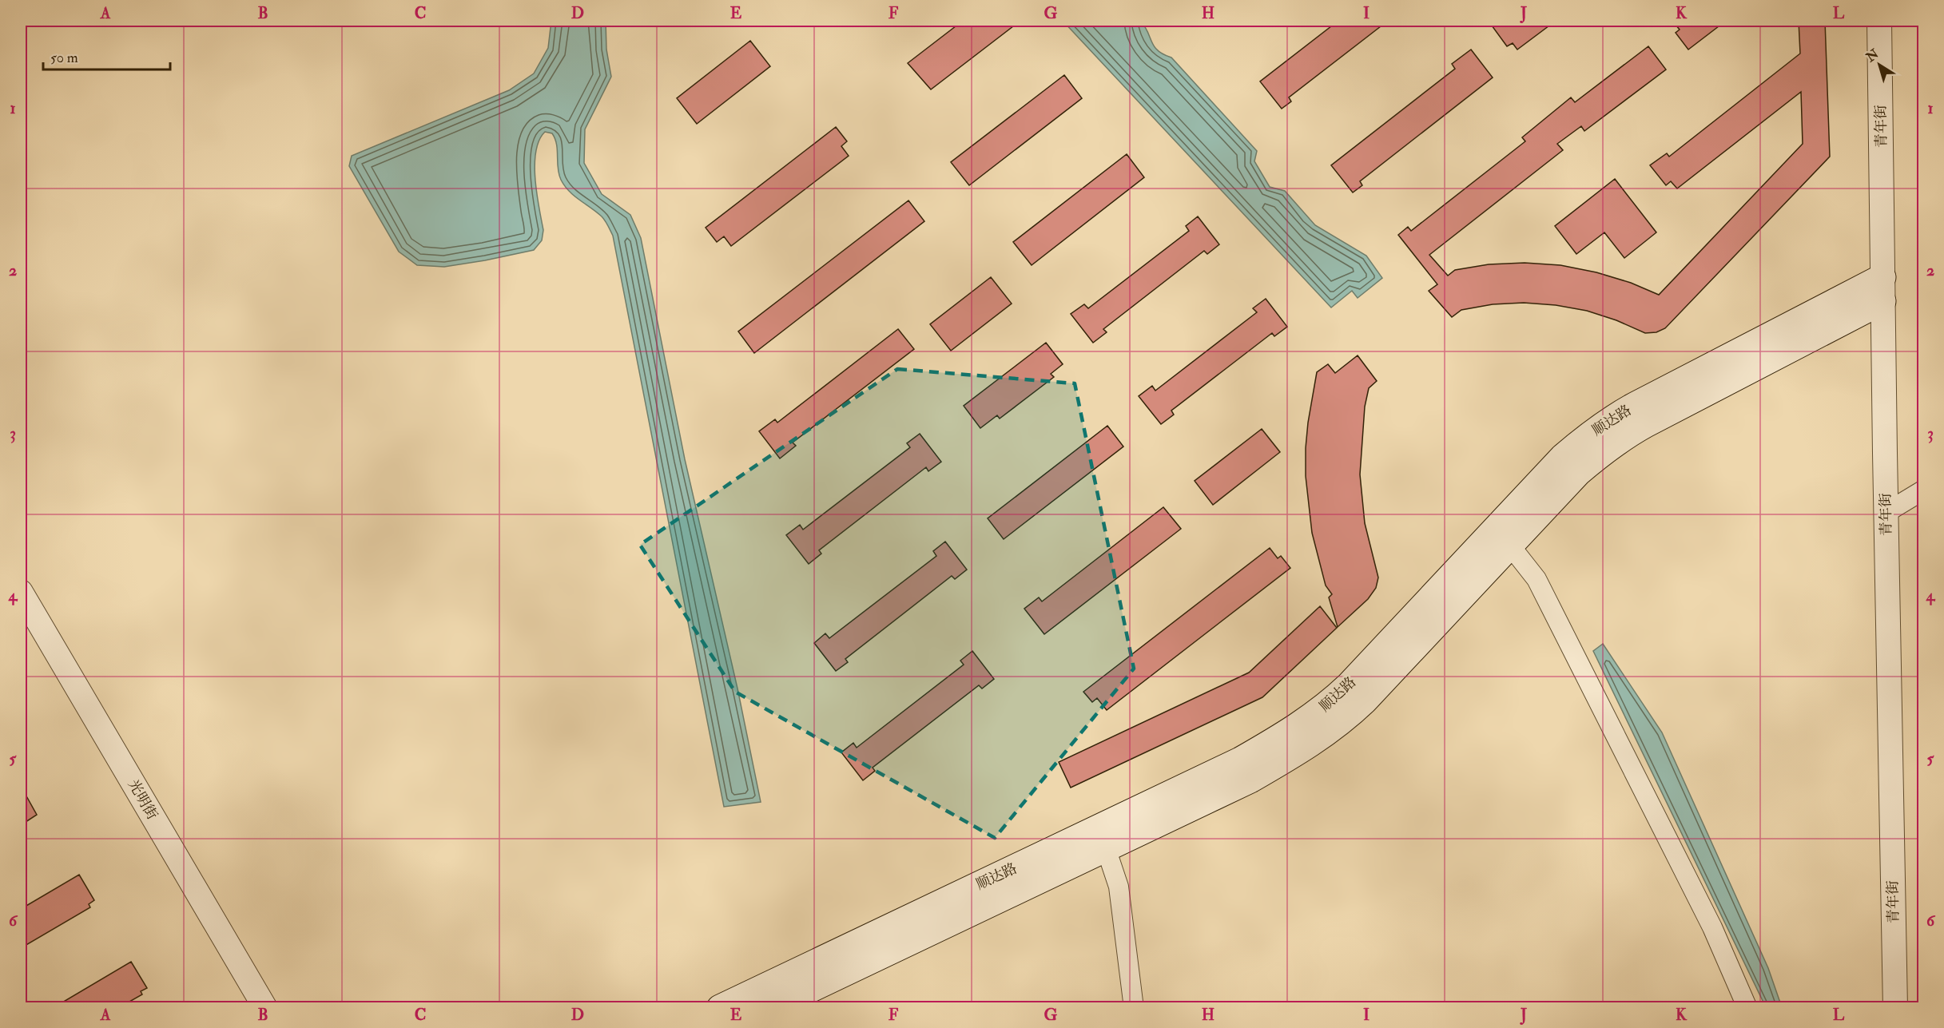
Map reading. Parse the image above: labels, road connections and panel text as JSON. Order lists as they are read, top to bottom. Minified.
{"streets":{"main road":["顺达路"],"street":["青年街","光明街"]},"crossings":[["青年街","顺达路"]],"scale_bar":"50 m","north":"top left","grid":{"columns":["A","B","C","D","E","F","G","H","I","J","K","L"],"rows":["1","2","3","4","5","6"]}}
